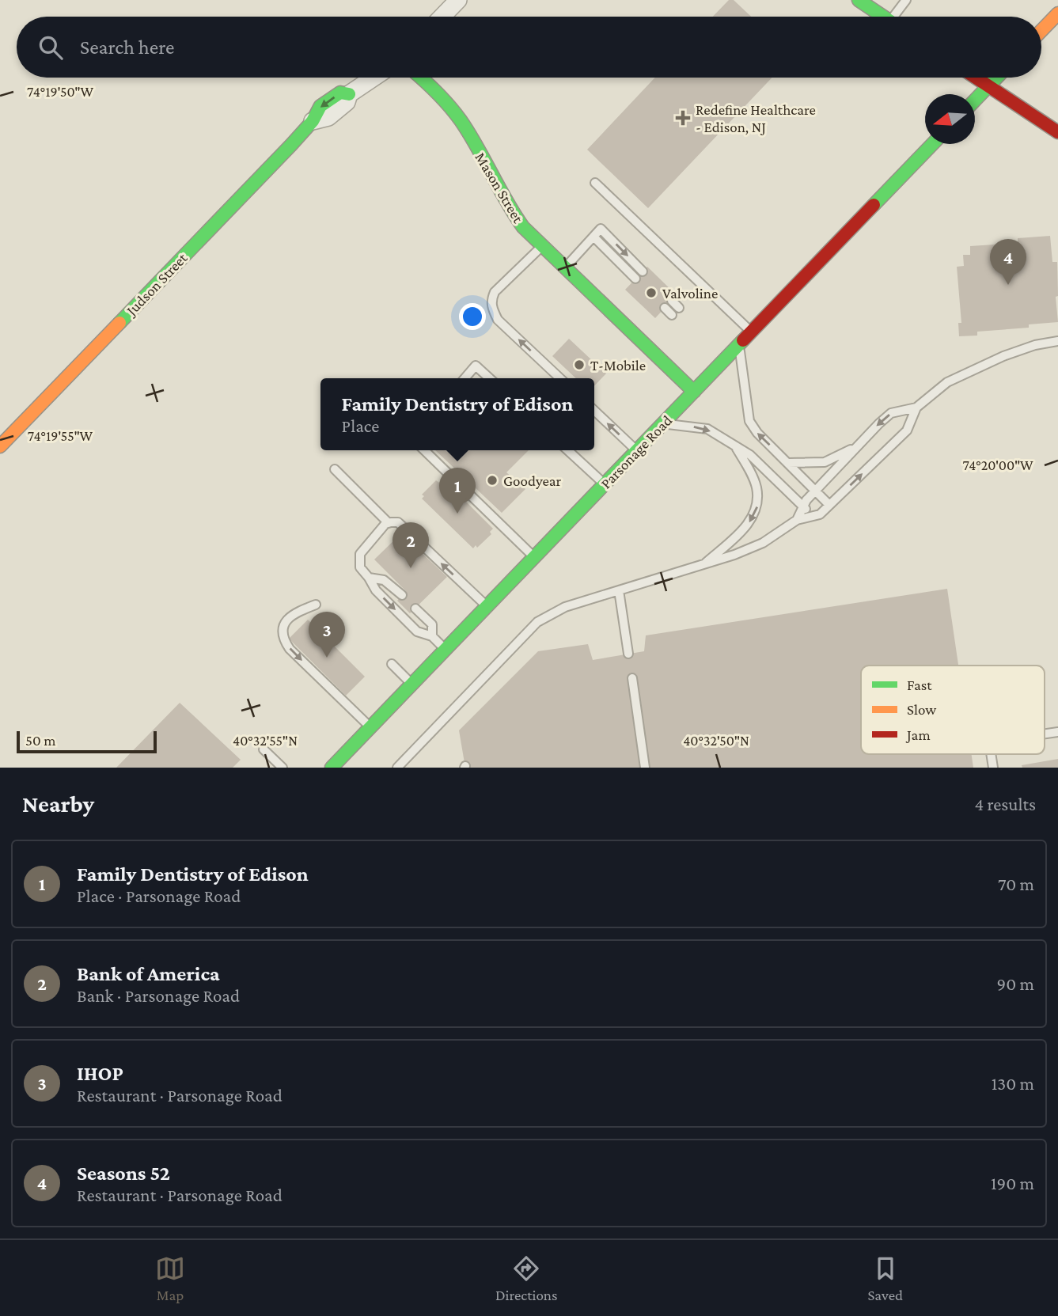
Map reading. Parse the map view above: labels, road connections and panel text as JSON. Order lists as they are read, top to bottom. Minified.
{"streets":{"street":["Mason Street","Judson Street","Parsonage Road"]},"crossings":[["Mason Street","Parsonage Road"]],"places":{"health":["Redefine Healthcare - Edison, NJ"],"other":["Valvoline","T-Mobile","Goodyear"]},"legend":["Fast","Slow","Jam"],"scale_bar":"50 m","north":"left","page":{"search":"Search here","pins":["4","1","2","3"],"popup":["Family Dentistry of Edison","Place"],"scale":"50 m","heading":["Nearby","4 results"],"list":[{"mark":"1","name":"Family Dentistry of Edison","note":"Place · Parsonage Road","value":"70 m"},{"mark":"2","name":"Bank of America","note":"Bank · Parsonage Road","value":"90 m"},{"mark":"3","name":"IHOP","note":"Restaurant · Parsonage Road","value":"130 m"},{"mark":"4","name":"Seasons 52","note":"Restaurant · Parsonage Road","value":"190 m"}],"nav":["Map","Directions","Saved"]},"coordinates":["74°19'50\"W","74°19'55\"W","74°20'00\"W","40°32'55\"N","40°32'50\"N"]}
